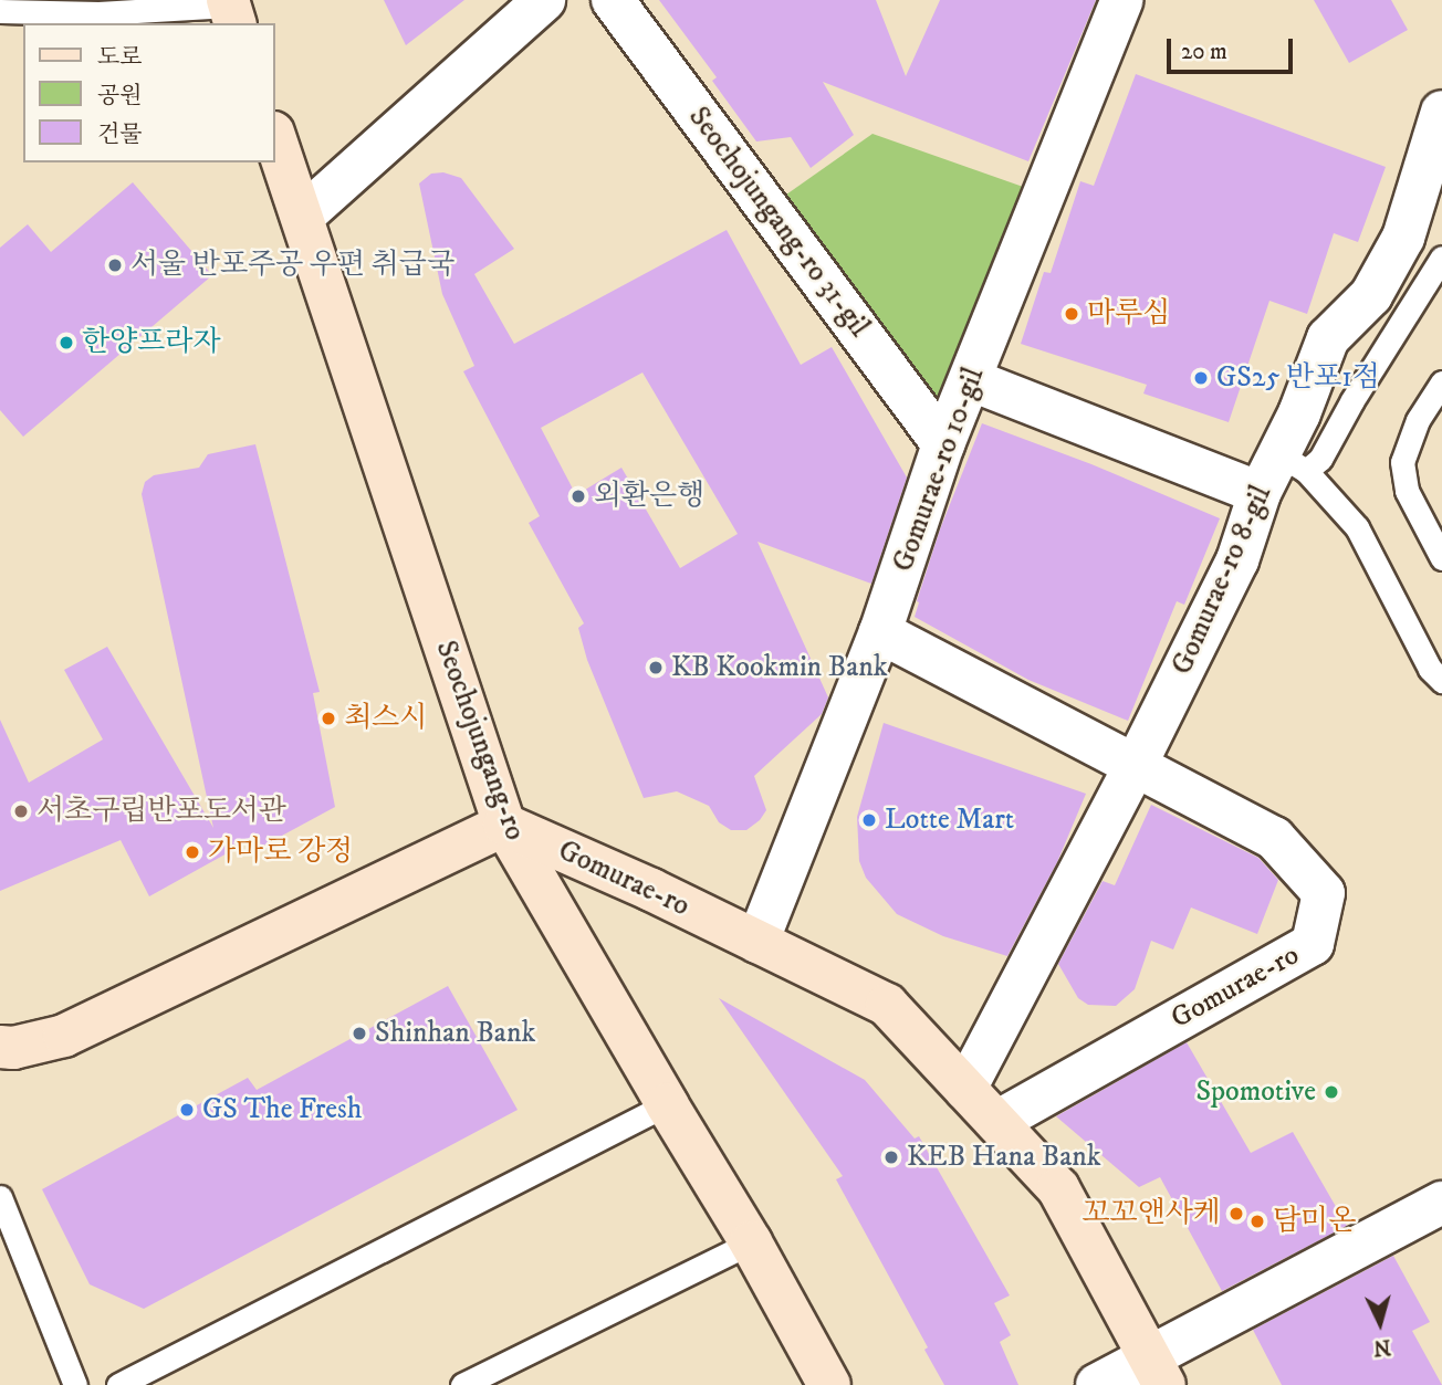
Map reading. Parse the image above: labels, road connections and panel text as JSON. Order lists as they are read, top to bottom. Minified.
{"streets":{"street":["Seochojungang-ro 31-gil","Gomurae-ro 10-gil","Gomurae-ro 8-gil","Seochojungang-ro","Gomurae-ro"]},"crossings":[["Seochojungang-ro 31-gil","Gomurae-ro 10-gil"],["Gomurae-ro 10-gil","Gomurae-ro"],["Gomurae-ro 8-gil","Gomurae-ro"],["Seochojungang-ro","Gomurae-ro"]],"places":["서울 반포주공 우편 취급국","마루심","한양프라자","GS25 반포1점","외환은행","KB Kookmin Bank","최스시","서초구립반포도서관","Lotte Mart","가마로 강정","Shinhan Bank","Spomotive","GS The Fresh","KEB Hana Bank","꼬꼬앤사케","담미온"],"legend":["도로","공원","건물"],"scale_bar":"20 m","north":"bottom"}
